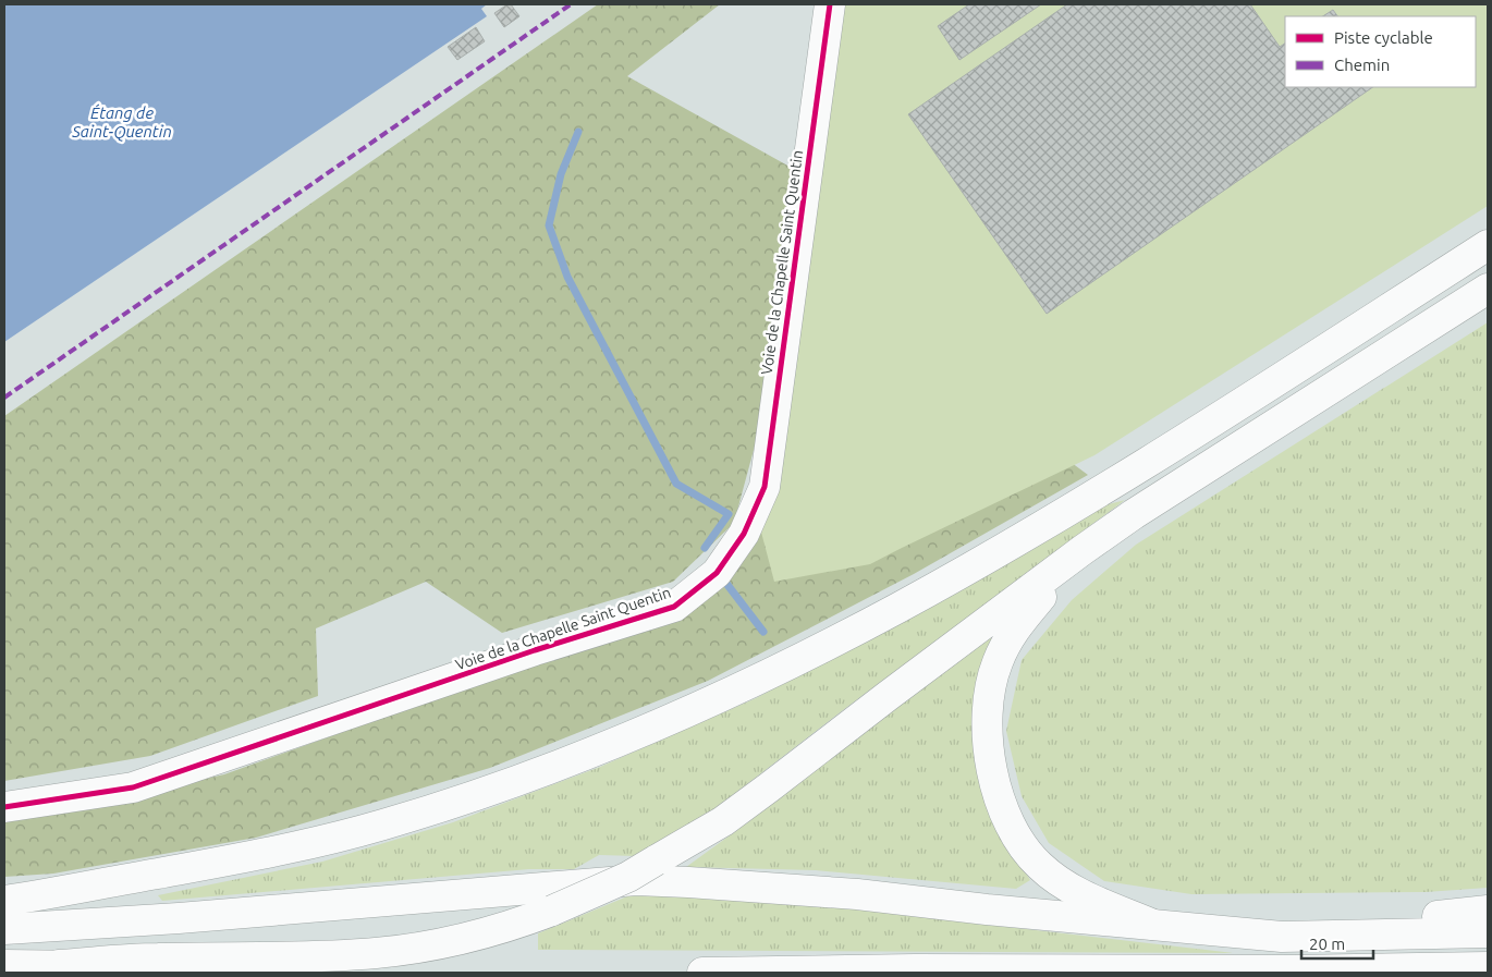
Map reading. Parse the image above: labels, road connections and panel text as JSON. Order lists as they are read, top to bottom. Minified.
{"streets":{"main road":["Voie de la Chapelle Saint Quentin"]},"water":["Étang de Saint-Quentin"],"legend":["Piste cyclable","Chemin"],"scale_bar":"20 m"}
